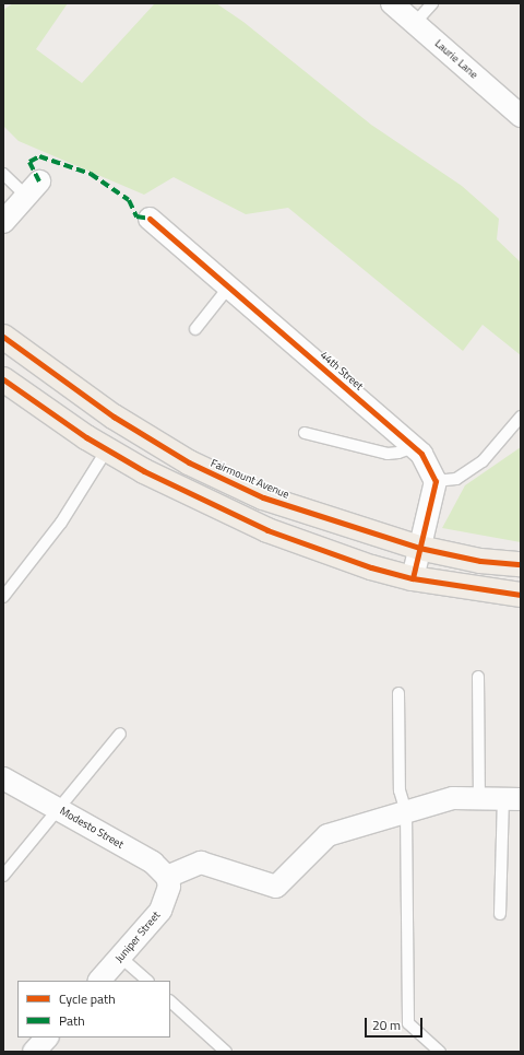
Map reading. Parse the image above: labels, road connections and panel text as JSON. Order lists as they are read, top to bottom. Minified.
{"streets":{"main road":["Fairmount Avenue"],"street":["Laurie Lane","44th Street","Modesto Street","Juniper Street"]},"crossings":[["Modesto Street","Juniper Street"]],"legend":["Cycle path","Path"],"scale_bar":"20 m"}
